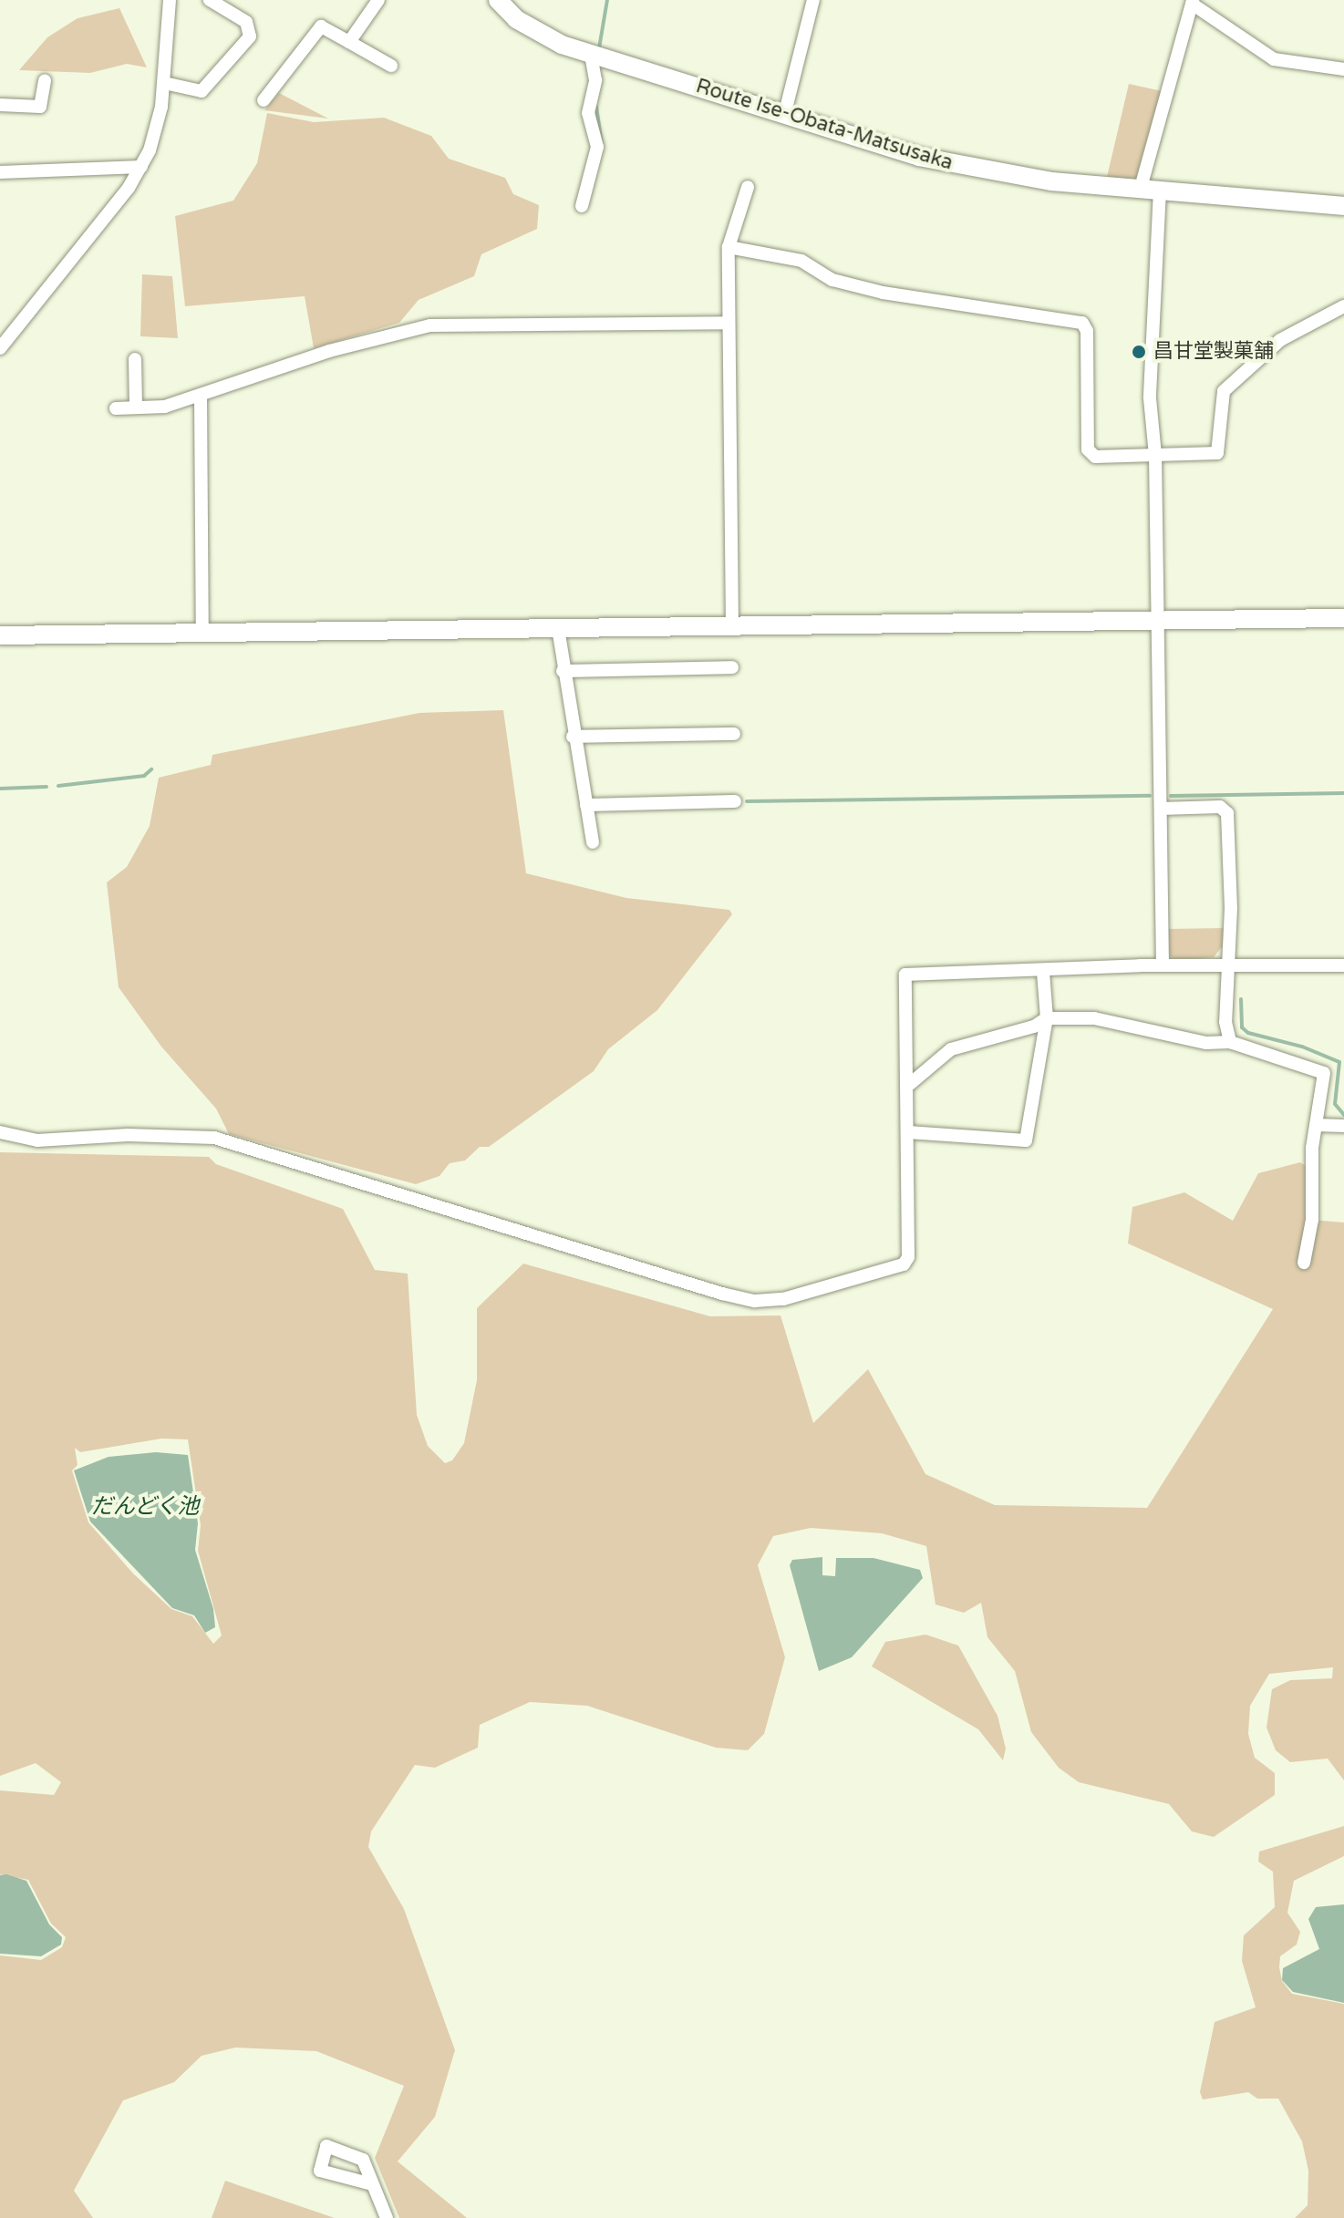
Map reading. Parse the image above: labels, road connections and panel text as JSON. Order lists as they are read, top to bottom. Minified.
{"streets":{"street":["Route Ise-Obata-Matsusaka"]},"water":["だんどく池"],"places":["昌甘堂製菓舗"]}
